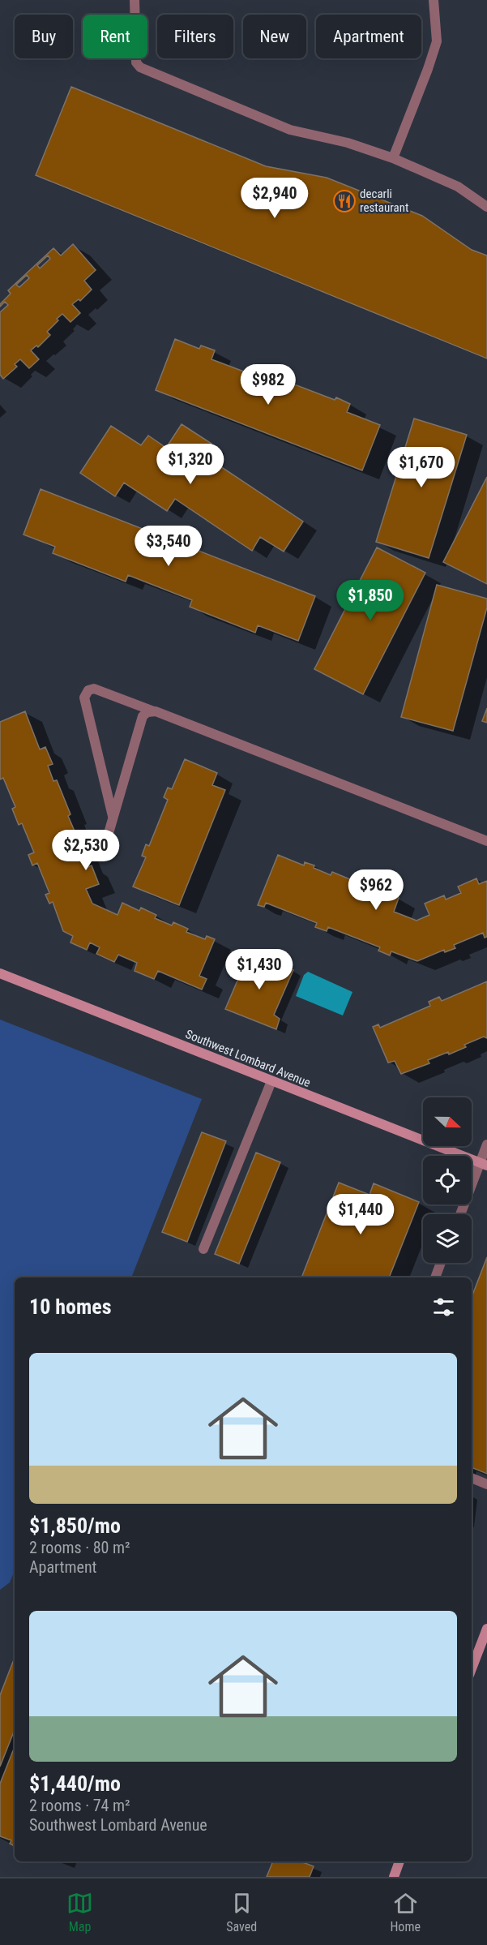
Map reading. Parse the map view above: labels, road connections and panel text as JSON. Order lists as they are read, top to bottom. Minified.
{"streets":{"street":["Southwest Lombard Avenue"]},"places":{"restaurant":["decarli restaurant"]},"north":"right","page":{"chip":["Buy","Rent","Filters","New","Apartment"],"price":["$2,940","$982","$1,320","$1,670","$3,540","$1,850","$2,530","$962","$1,430","$1,440"],"heading":"10 homes","list":[{"name":"$1,850/mo","note":"2 rooms · 80 m² · Apartment"},{"name":"$1,440/mo","note":"2 rooms · 74 m² · Southwest Lombard Avenue"}],"tabs":["Map","Saved","Home"]}}
